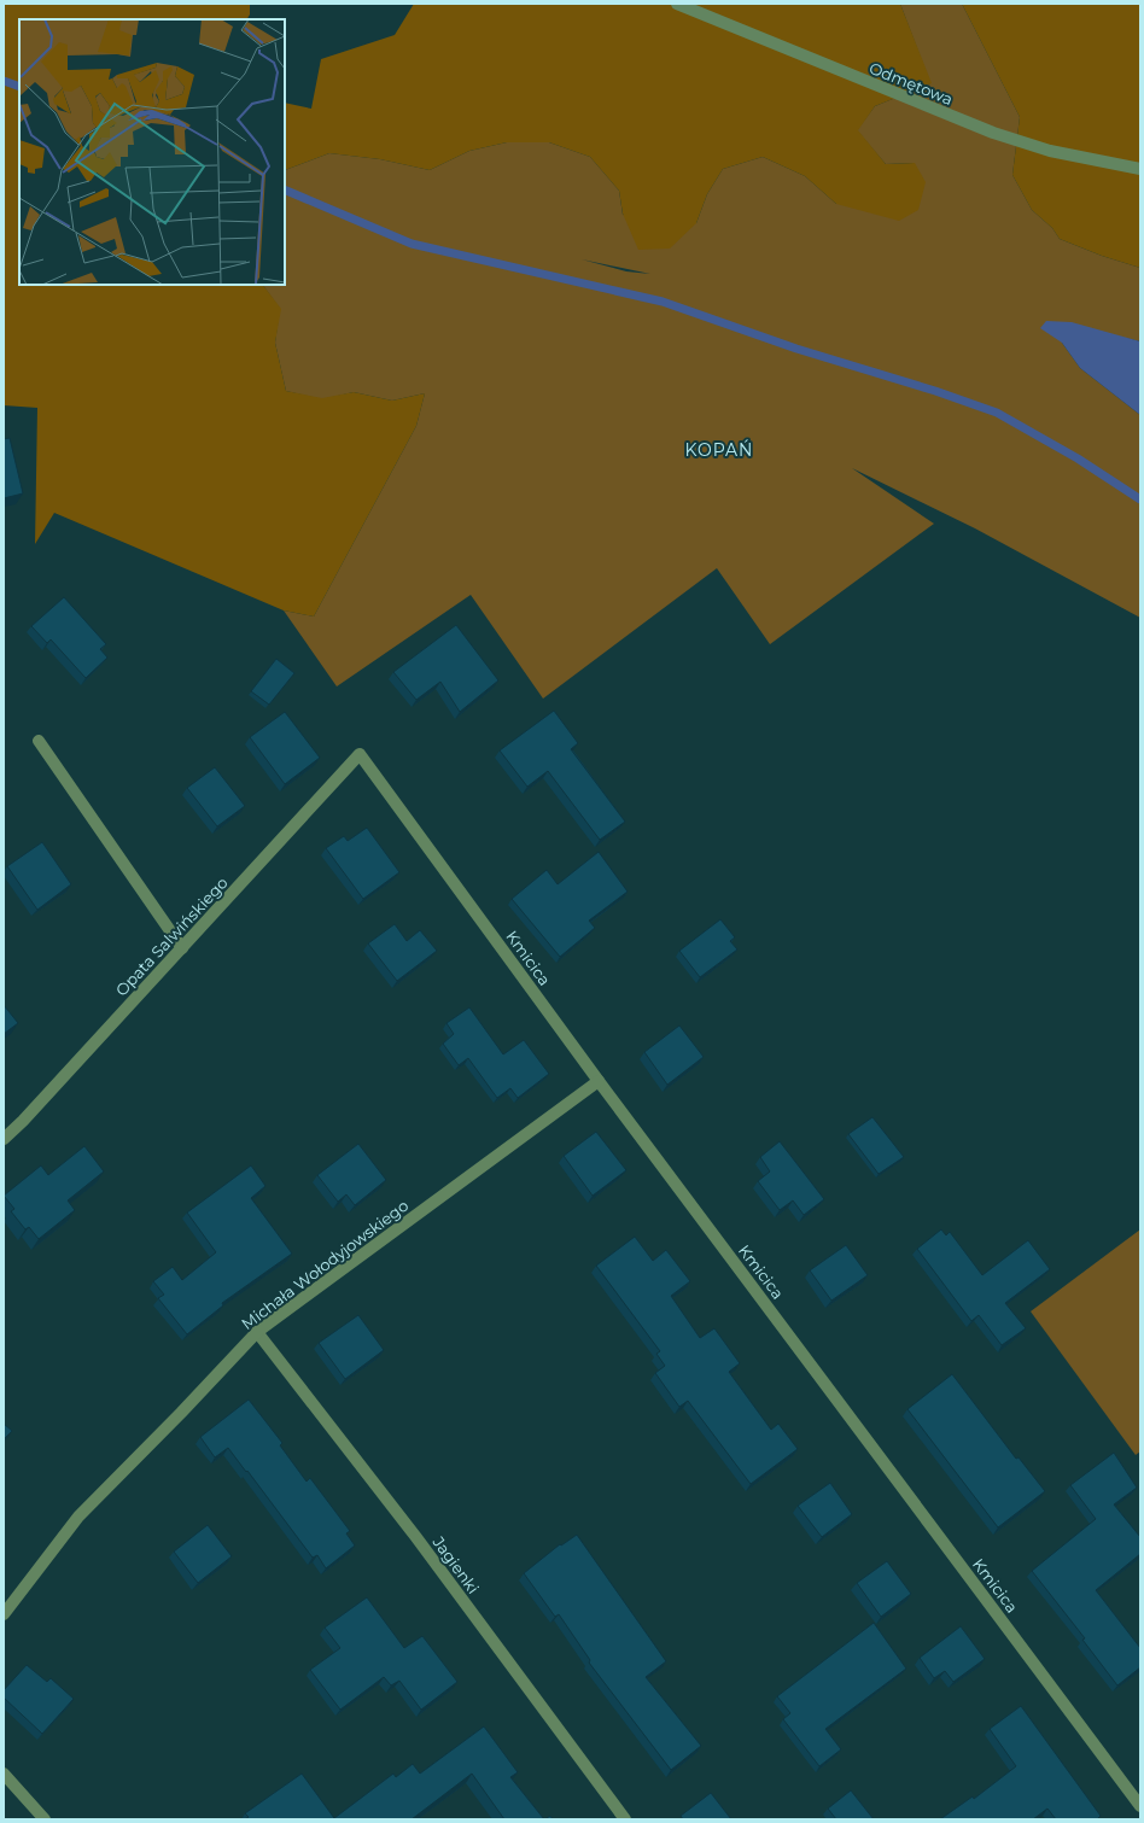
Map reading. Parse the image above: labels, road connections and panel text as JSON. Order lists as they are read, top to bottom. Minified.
{"streets":{"street":["Odmętowa","Opata Salwińskiego","Kmicica","Michała Wołodyjowskiego","Jagienki"]},"crossings":[["Opata Salwińskiego","Kmicica"],["Kmicica","Michała Wołodyjowskiego"],["Michała Wołodyjowskiego","Jagienki"]],"districts":["KOPAŃ"]}
